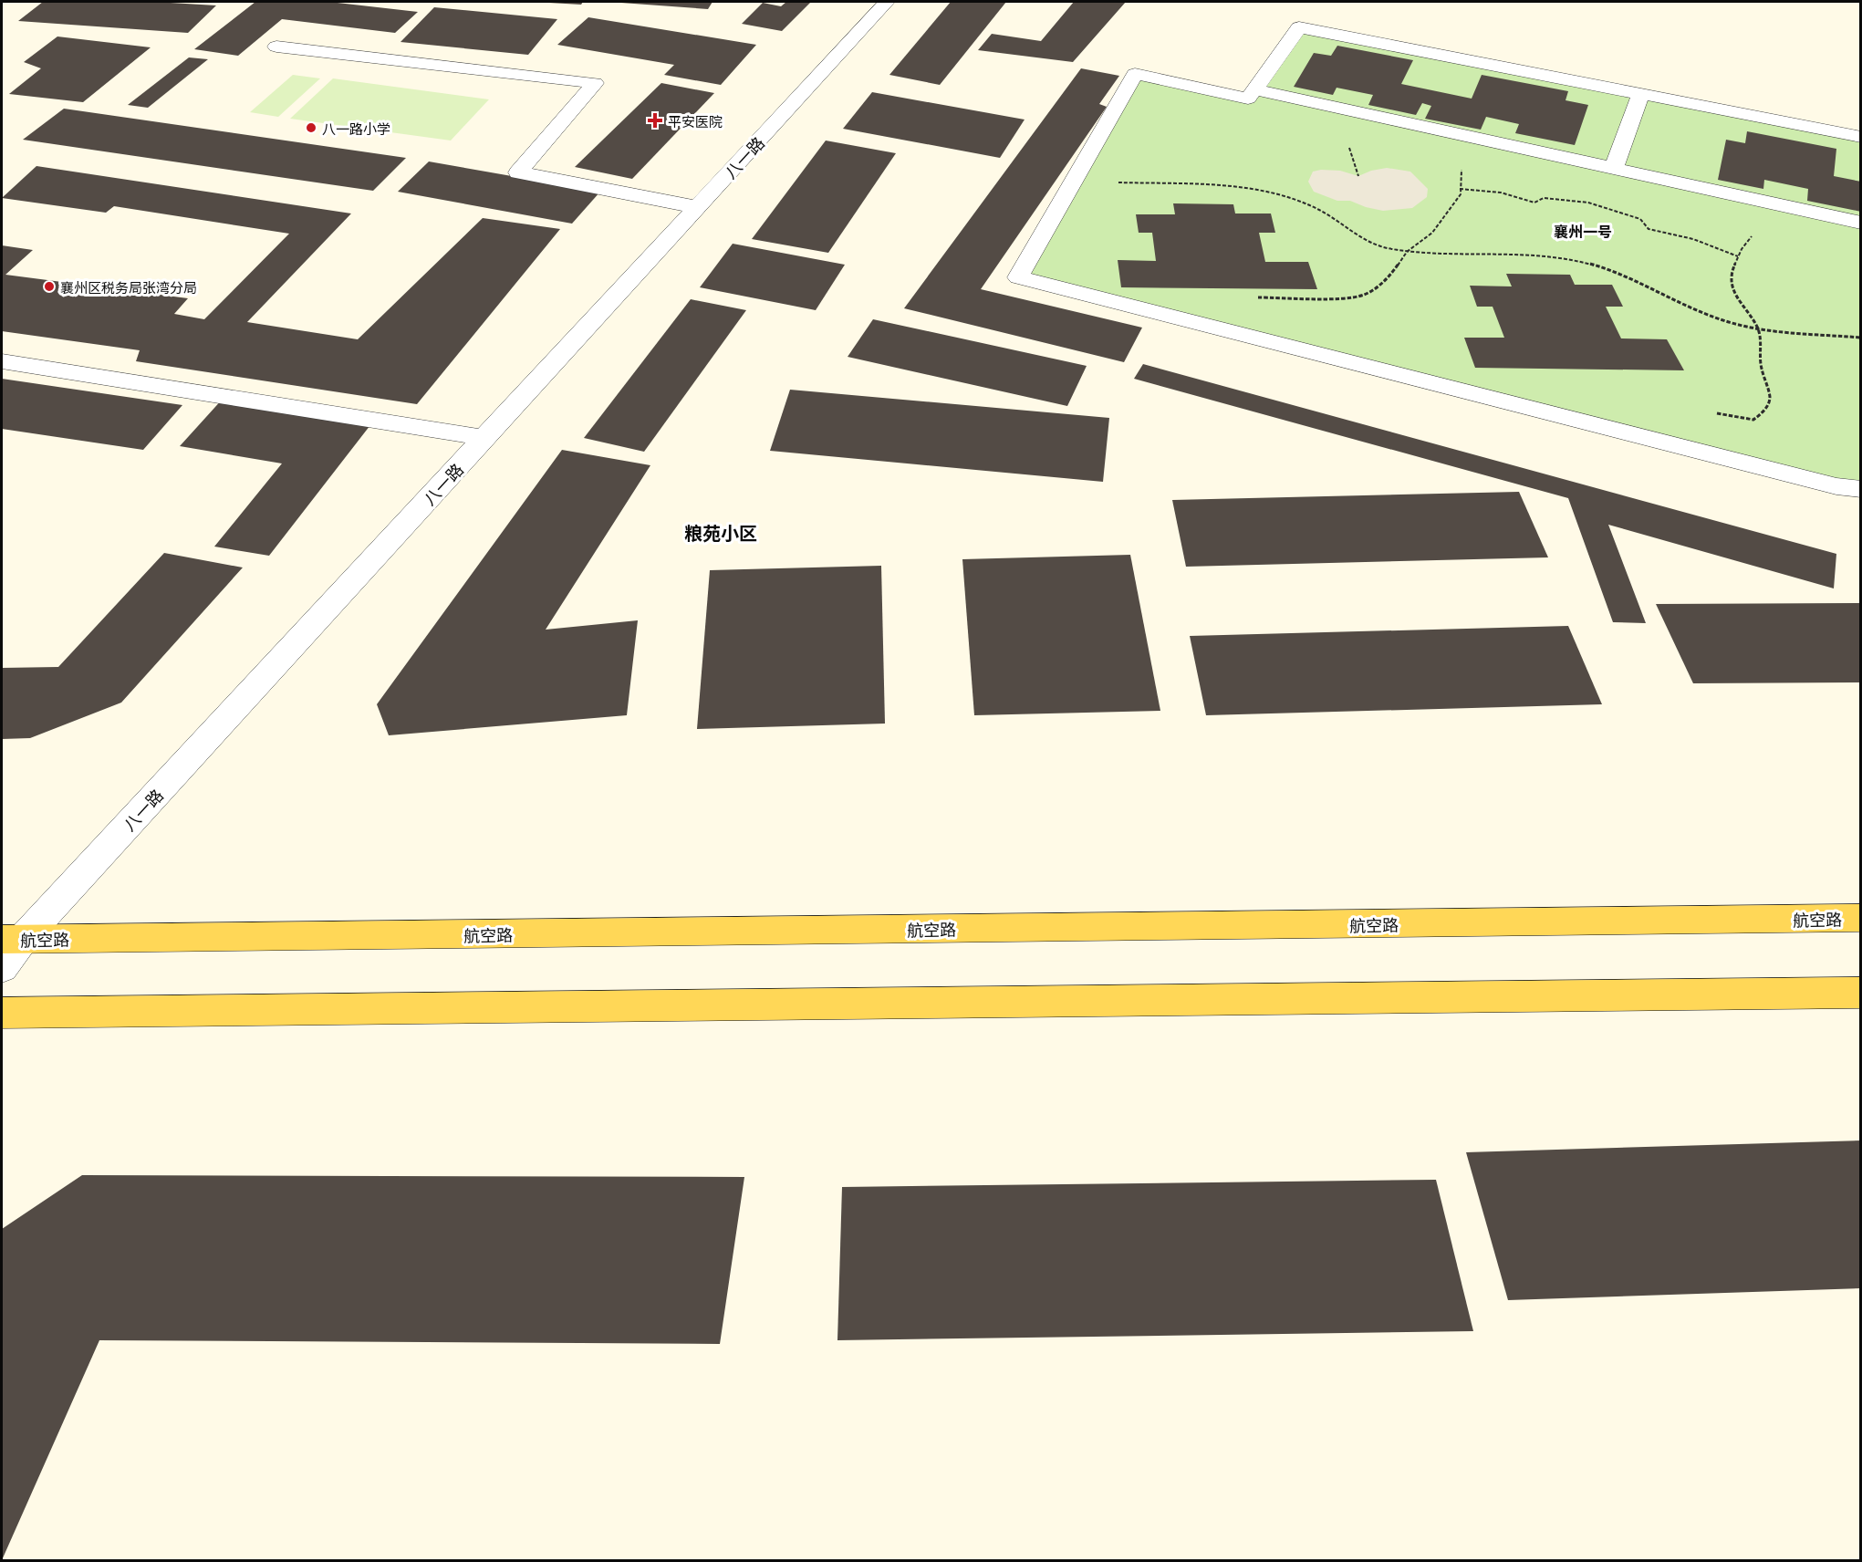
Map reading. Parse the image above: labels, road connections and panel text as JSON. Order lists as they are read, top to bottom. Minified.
{"streets":{"main road":["航空路"],"street":["八一路"]},"crossings":[["八一路","航空路"]],"districts":["襄州一号","粮苑小区"],"places":{"health":["平安医院"],"other":["八一路小学","襄州区税务局张湾分局"]}}
